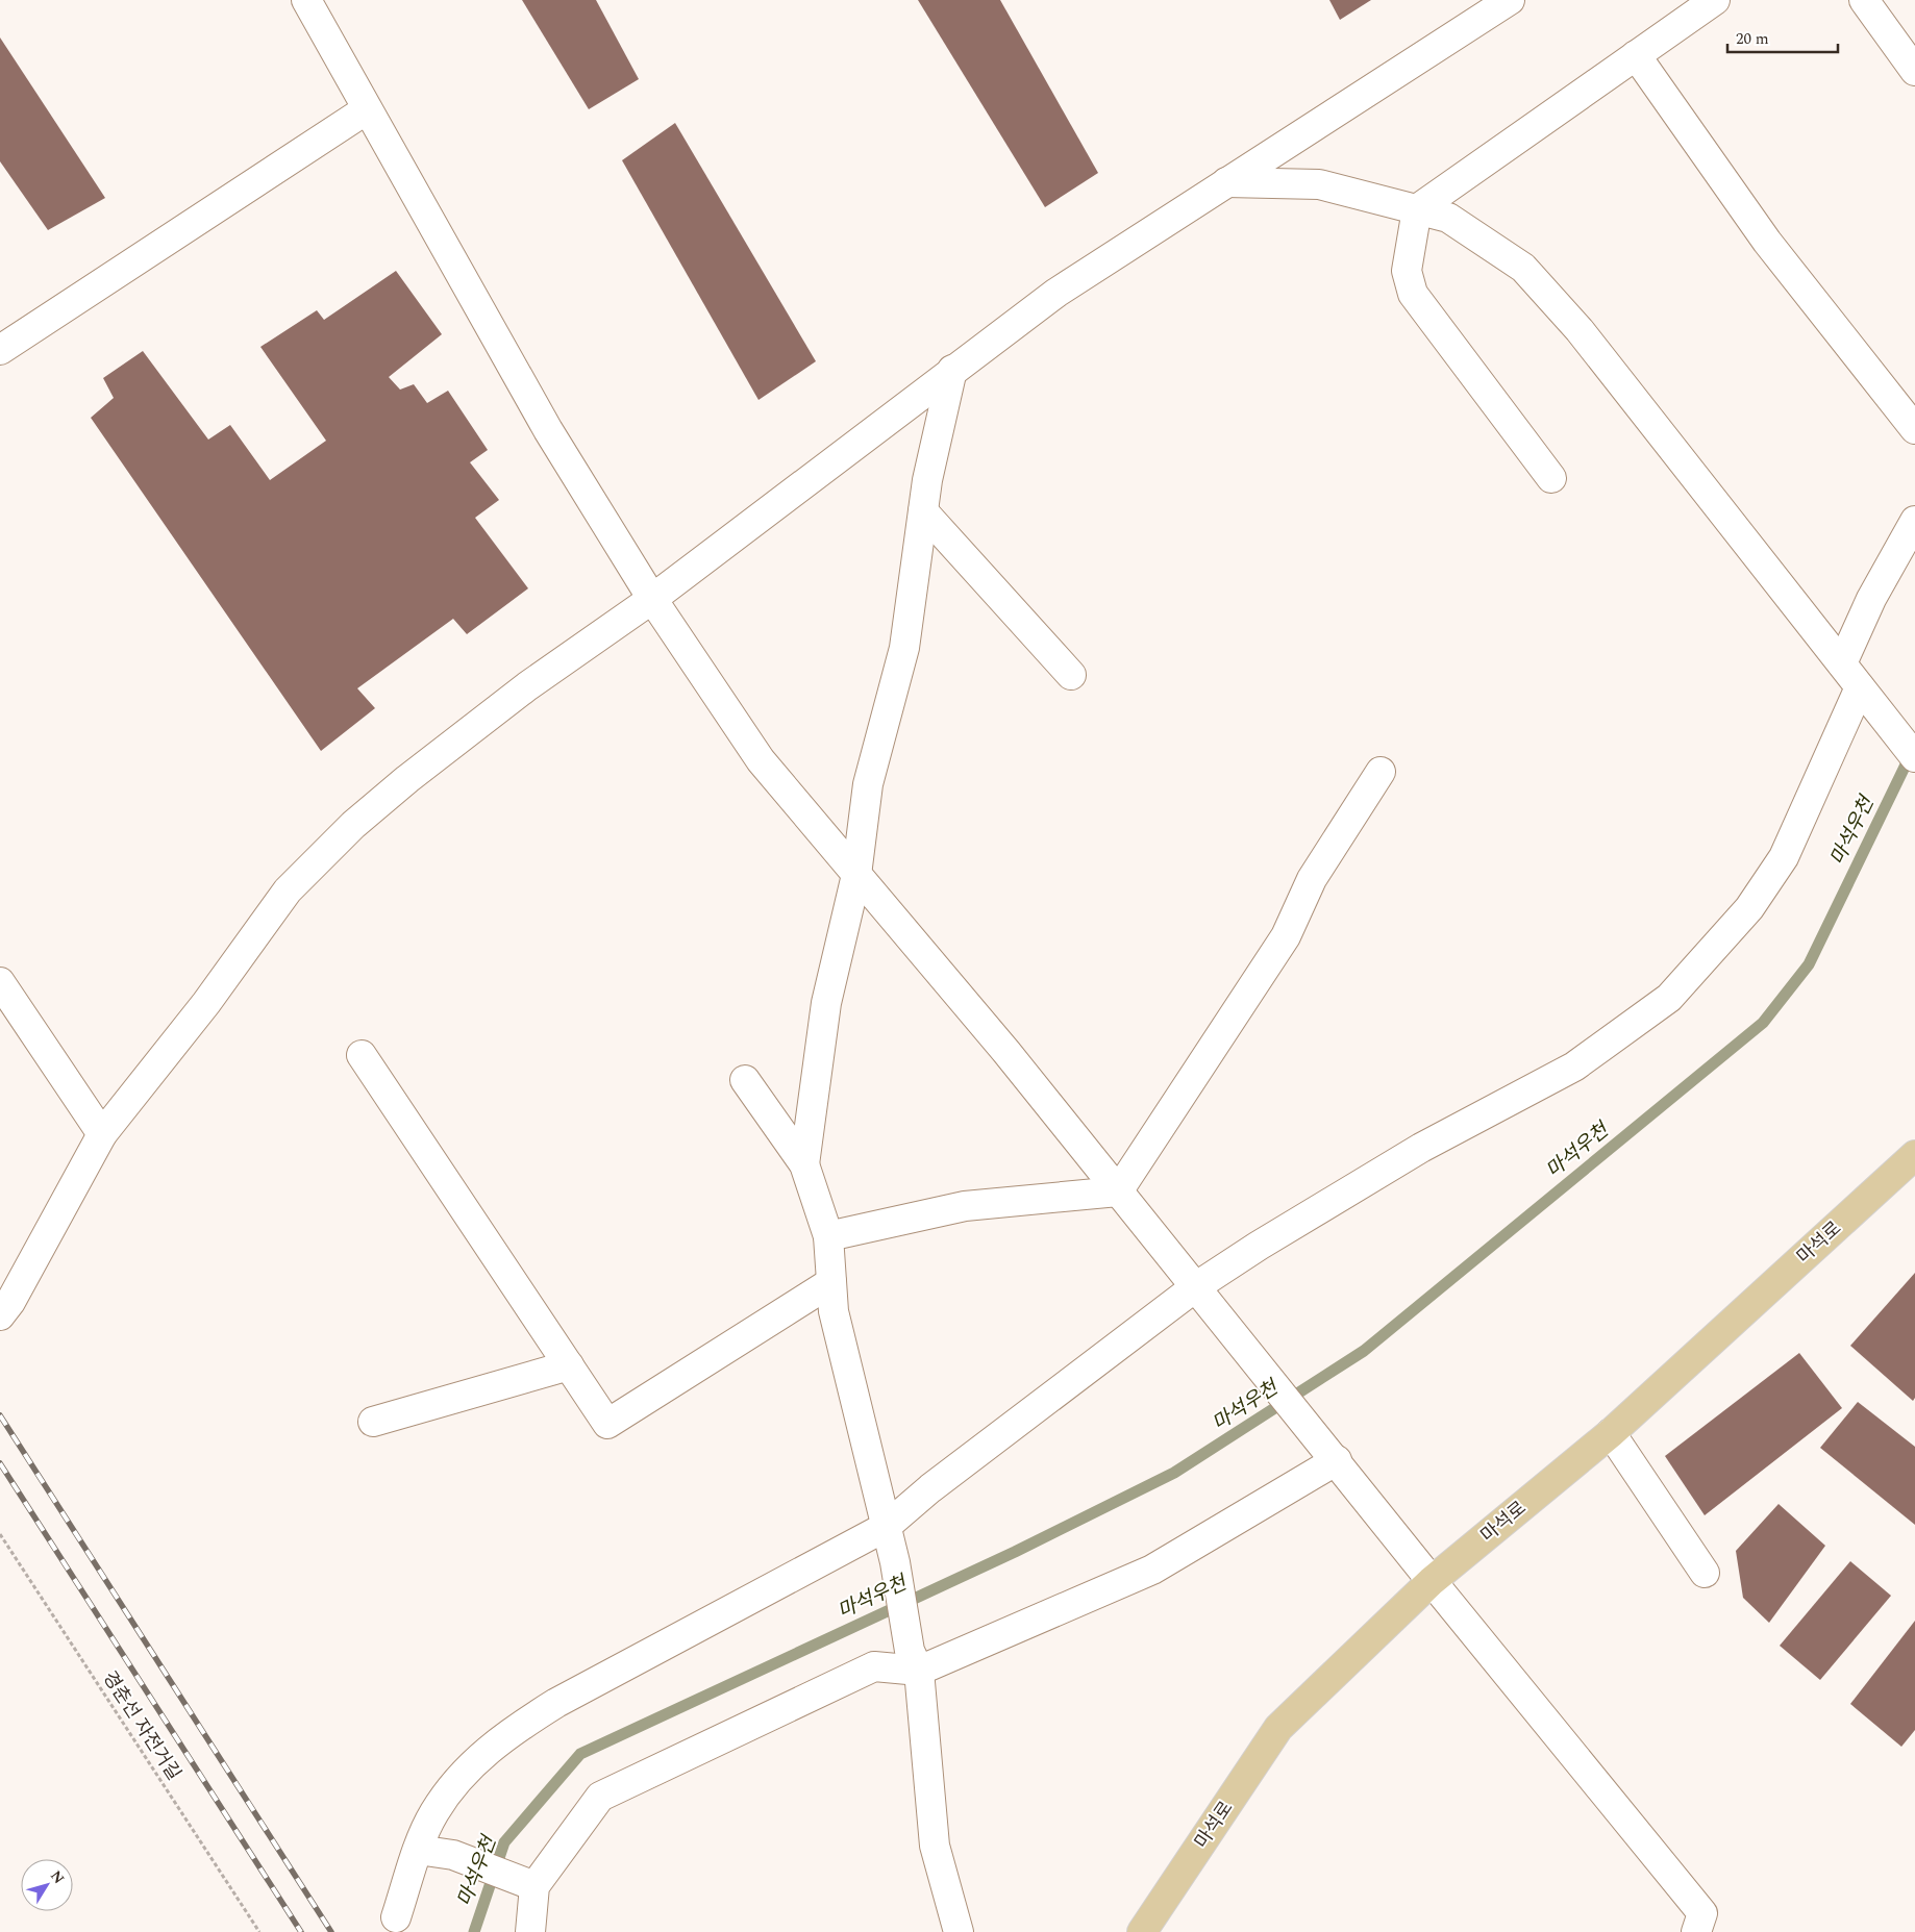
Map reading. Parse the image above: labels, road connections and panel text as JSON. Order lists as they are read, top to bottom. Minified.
{"streets":{"main road":["마석로"],"path":["경춘선 자전거길"]},"water":["마석우천"],"scale_bar":"20 m","north":"top right"}
